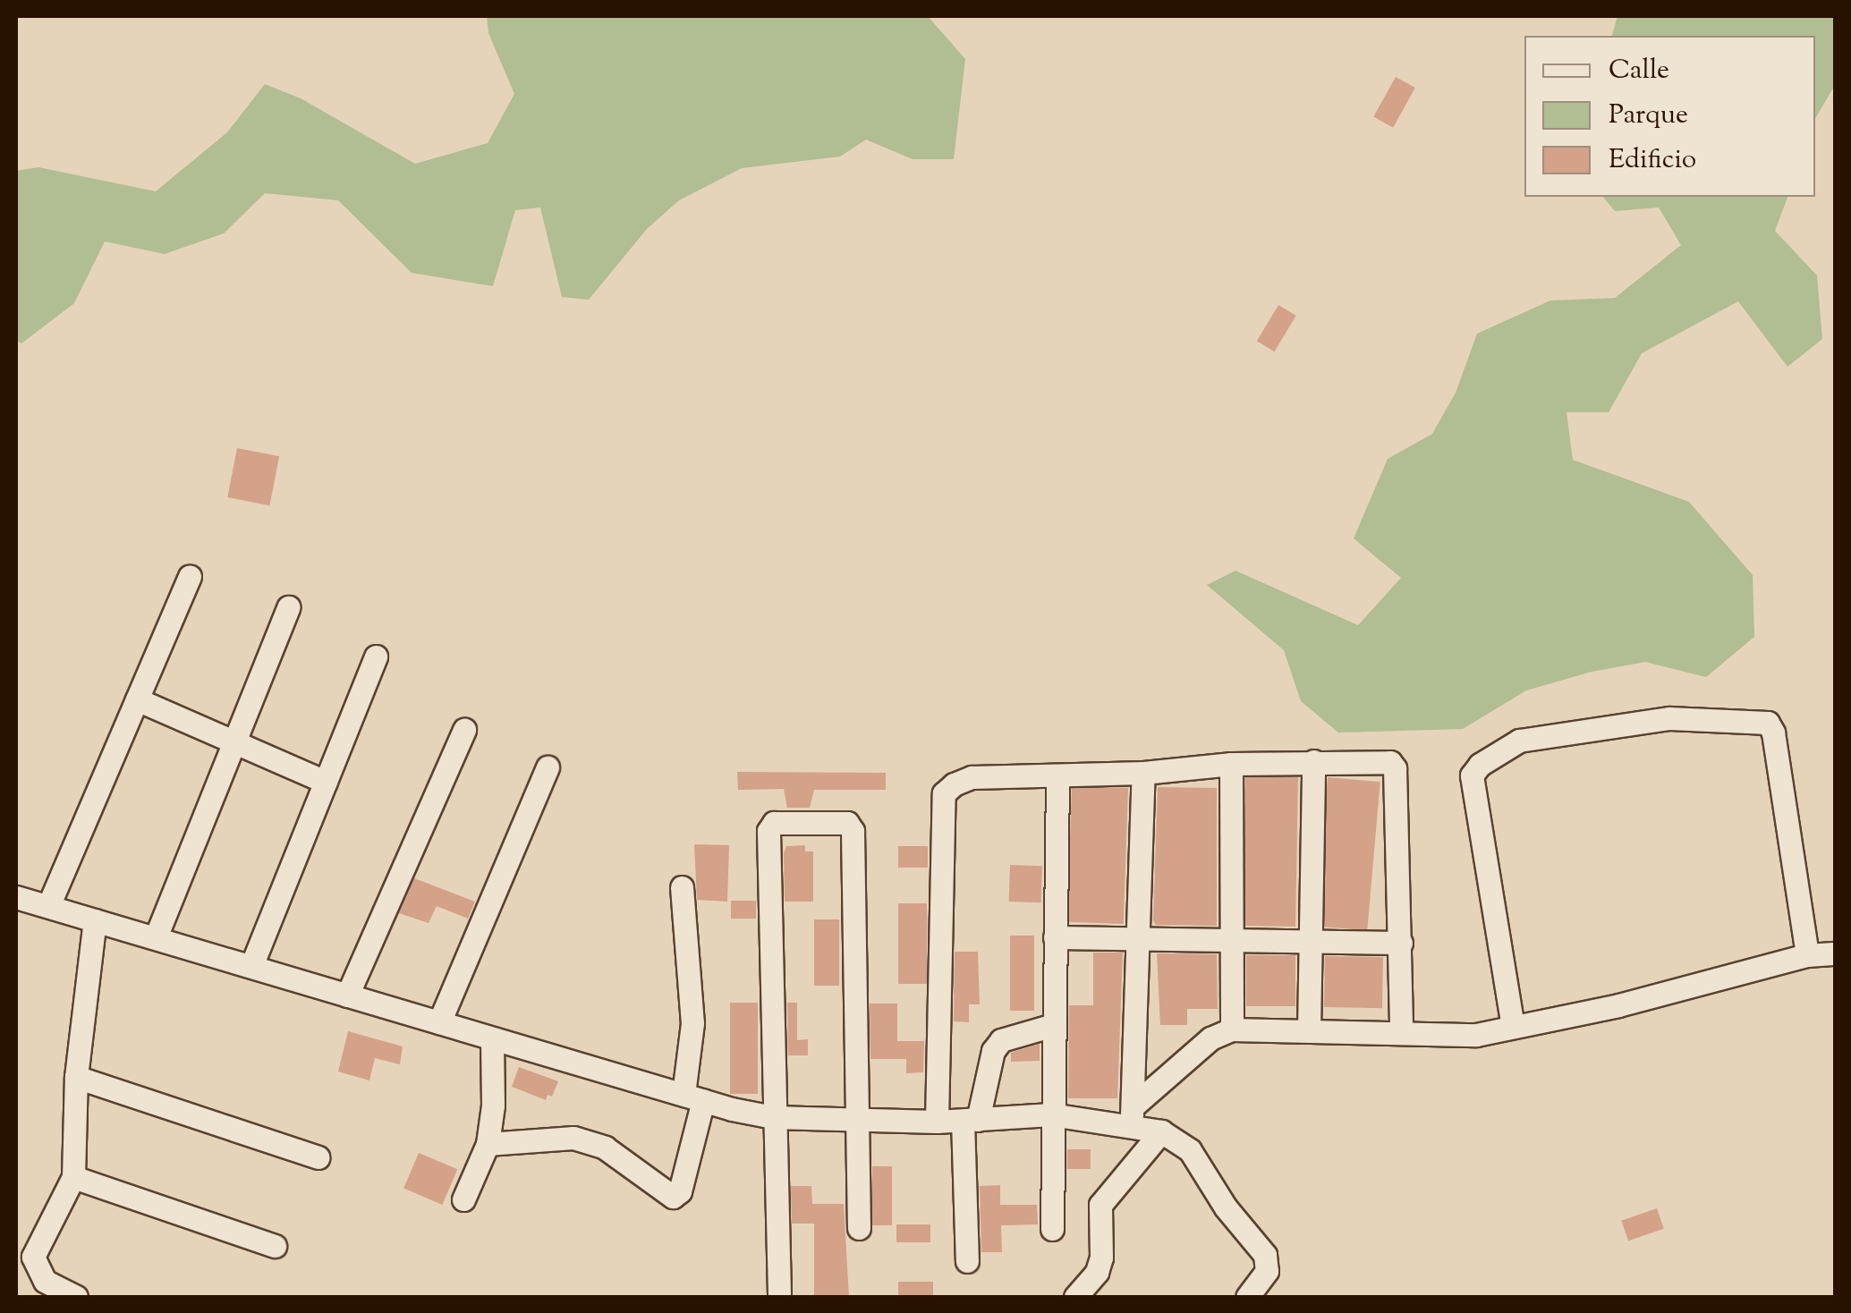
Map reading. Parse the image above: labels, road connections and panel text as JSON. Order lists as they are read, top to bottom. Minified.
{"legend":["Calle","Parque","Edificio"]}
